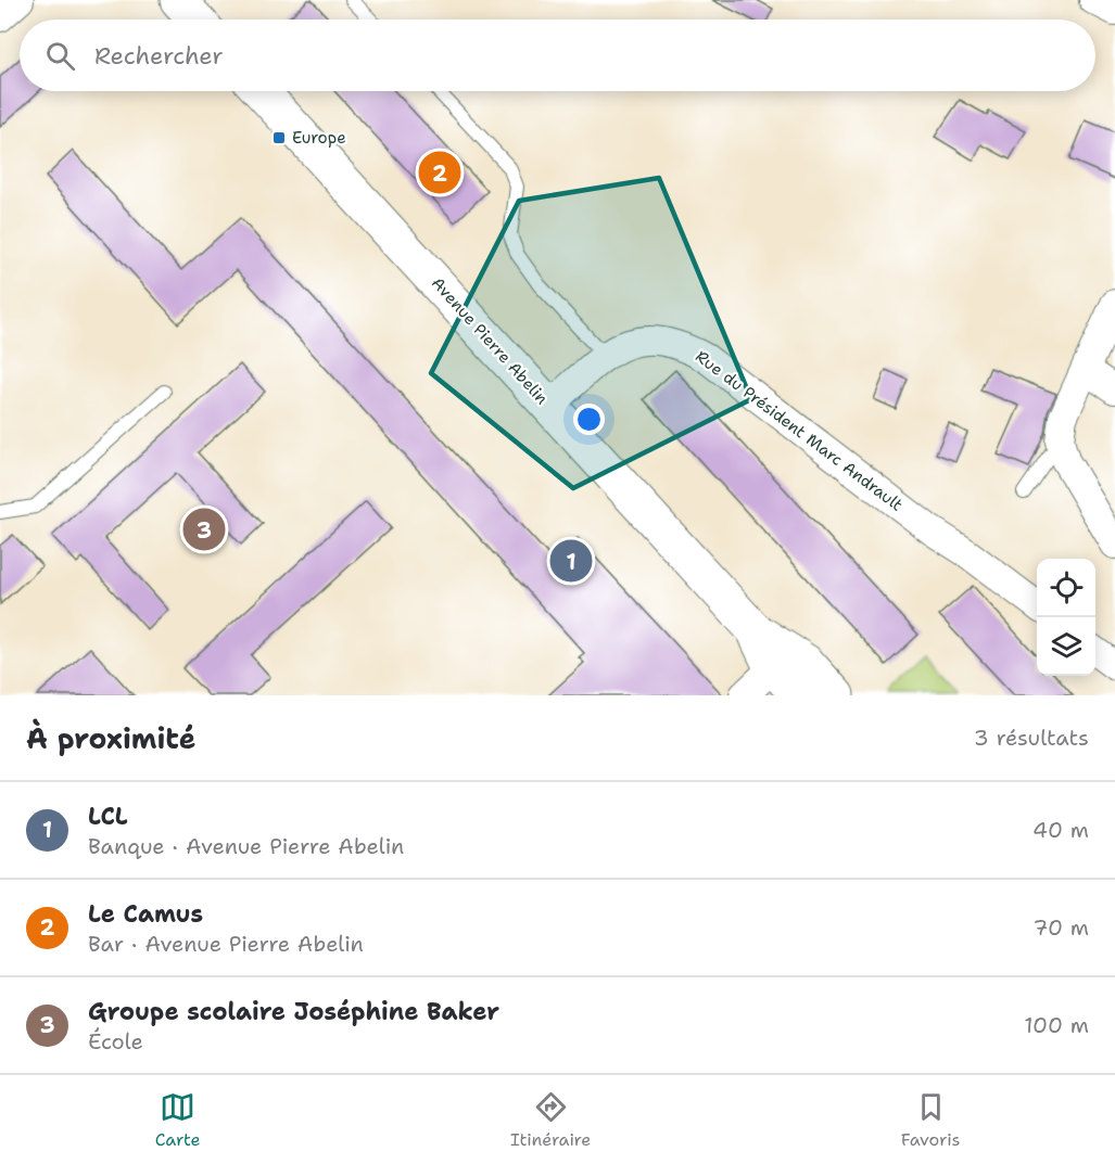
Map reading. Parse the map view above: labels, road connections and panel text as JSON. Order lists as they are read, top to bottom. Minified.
{"streets":{"main road":["Avenue Pierre Abelin"],"street":["Rue du Président Marc Andrault"]},"crossings":[["Avenue Pierre Abelin","Rue du Président Marc Andrault"]],"places":{"transit":["Europe"]},"page":{"search":"Rechercher","pins":["2","3","1"],"heading":["À proximité","3 résultats"],"list":[{"mark":"1","name":"LCL","note":"Banque · Avenue Pierre Abelin","value":"40 m"},{"mark":"2","name":"Le Camus","note":"Bar · Avenue Pierre Abelin","value":"70 m"},{"mark":"3","name":"Groupe scolaire Joséphine Baker","note":"École","value":"100 m"}],"nav":["Carte","Itinéraire","Favoris"]}}
